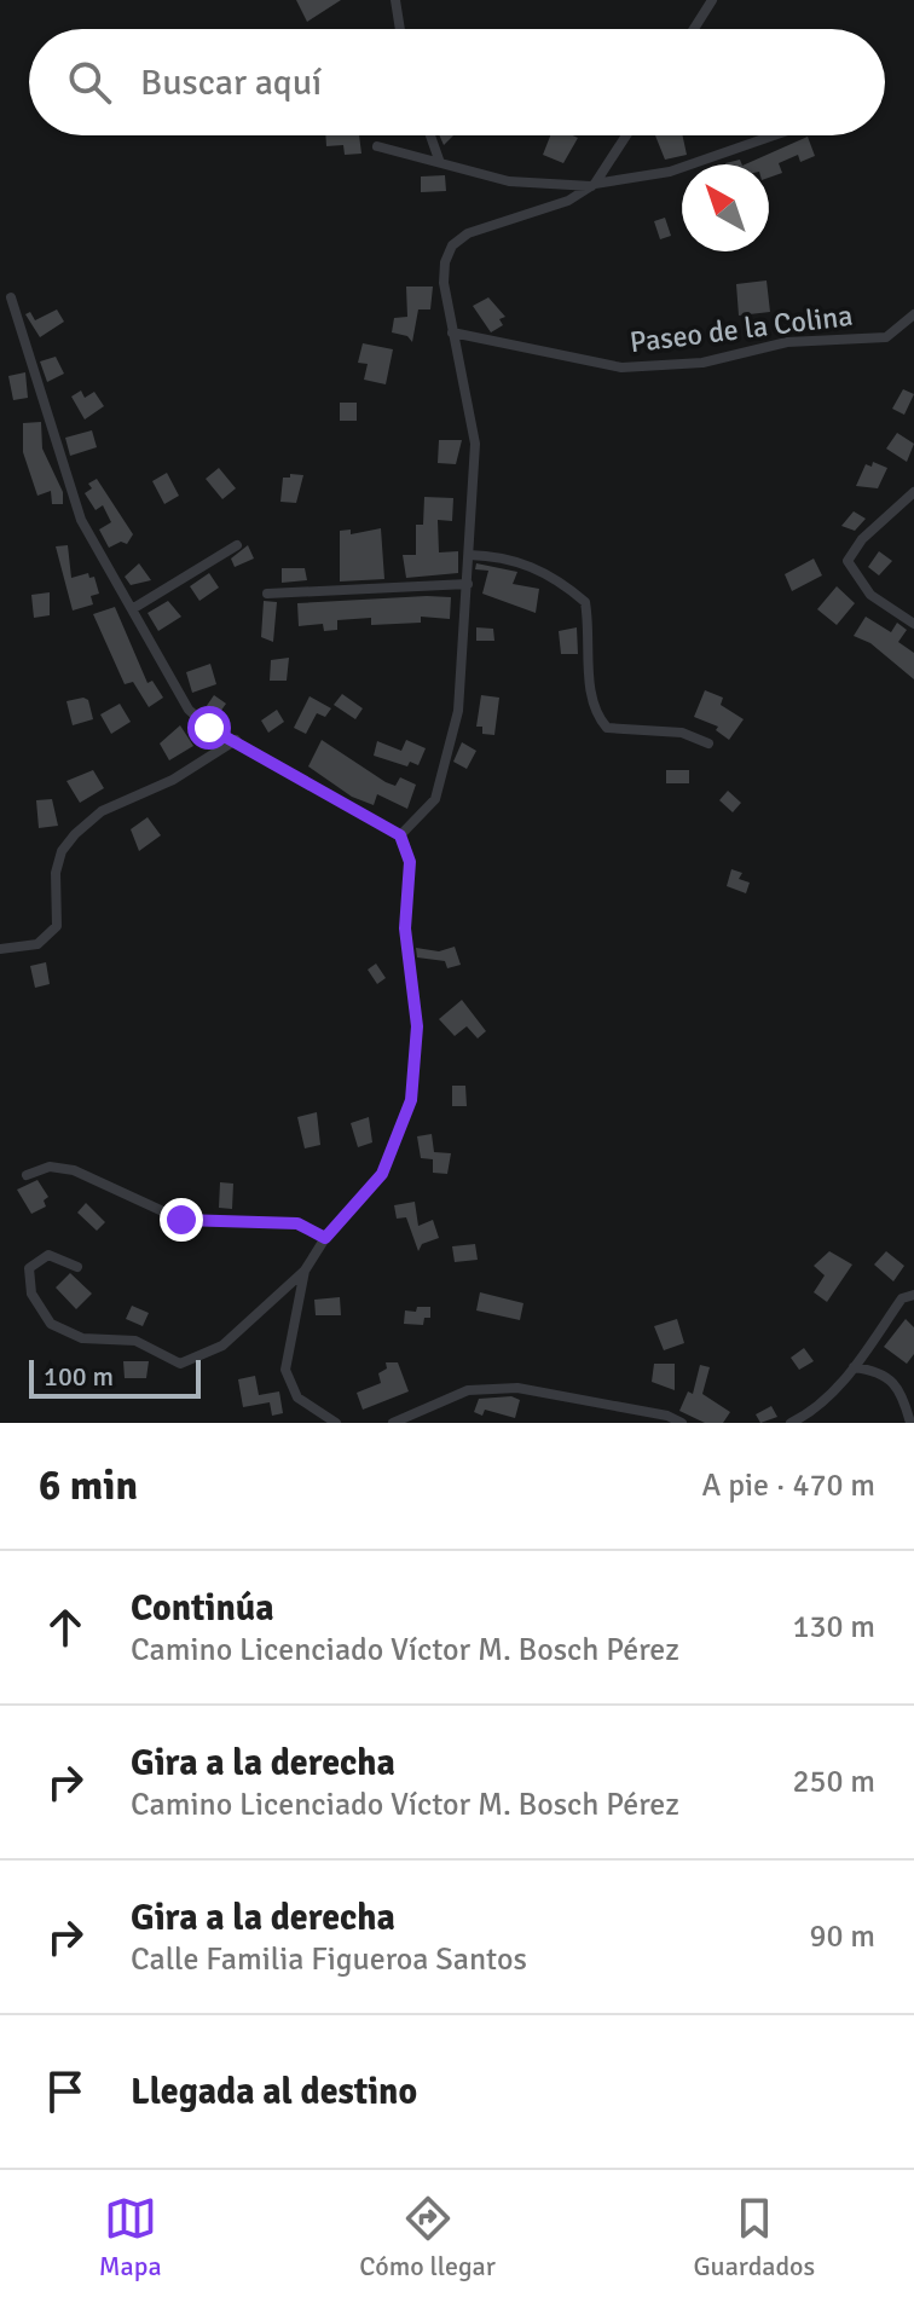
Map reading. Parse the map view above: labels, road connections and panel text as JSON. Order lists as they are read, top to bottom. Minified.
{"streets":{"street":["Paseo de la Colina"]},"scale_bar":"100 m","north":"top left","page":{"search":"Buscar aquí","scale":"100 m","heading":["6 min","A pie · 470 m"],"list":[["Continúa","Camino Licenciado Víctor M. Bosch Pérez","130 m"],["Gira a la derecha","Camino Licenciado Víctor M. Bosch Pérez","250 m"],["Gira a la derecha","Calle Familia Figueroa Santos","90 m"],"Llegada al destino"],"nav":["Mapa","Cómo llegar","Guardados"]}}
